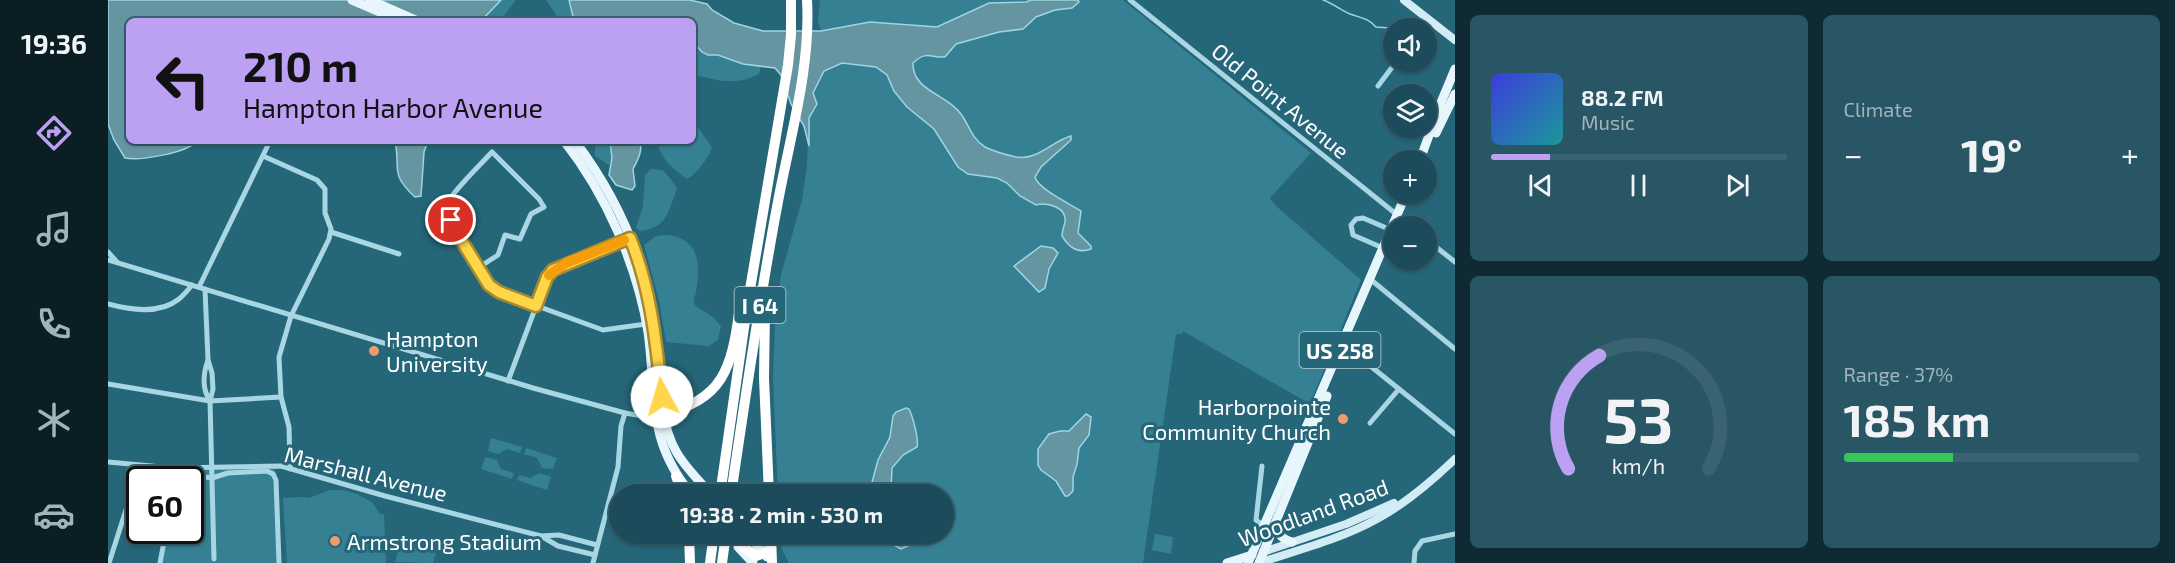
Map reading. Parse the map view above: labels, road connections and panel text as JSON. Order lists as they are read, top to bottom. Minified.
{"streets":{"highway":["I 64"],"main road":["US 258","Woodland Road"],"street":["Old Point Avenue","Marshall Avenue"]},"crossings":[["US 258","Woodland Road"]],"places":["Hampton University","Harborpointe Community Church","Armstrong Stadium"],"page":{"tabs":"19:36","tile":["Climate",["Range · 37%","185 km"]],"map_buttons":["+","−"],"turn":["210 m","Hampton Harbor Avenue"],"song":["88.2 FM","Music"],"heat":["−","19°","+"],"limit":"60","trip":"19:38 · 2 min · 530 m","gauge":["53","km/h"]}}
